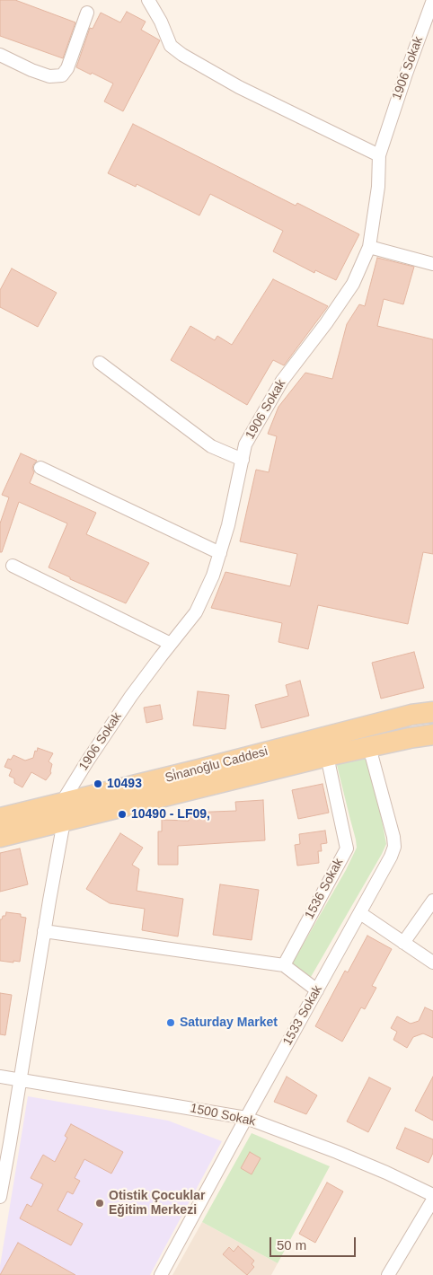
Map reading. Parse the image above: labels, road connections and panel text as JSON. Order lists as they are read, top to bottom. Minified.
{"streets":{"main road":["Si̇nanoğlu Caddesi"],"street":["1906 Sokak","1536 Sokak","1533 Sokak","1500 Sokak"]},"crossings":[["1906 Sokak","Si̇nanoğlu Caddesi"],["Si̇nanoğlu Caddesi","1536 Sokak"],["Si̇nanoğlu Caddesi","1533 Sokak"],["1533 Sokak","1500 Sokak"]],"places":["10493","10490 - LF09,","Saturday Market","Otistik Çocuklar Eğitim Merkezi"],"scale_bar":"50 m"}
